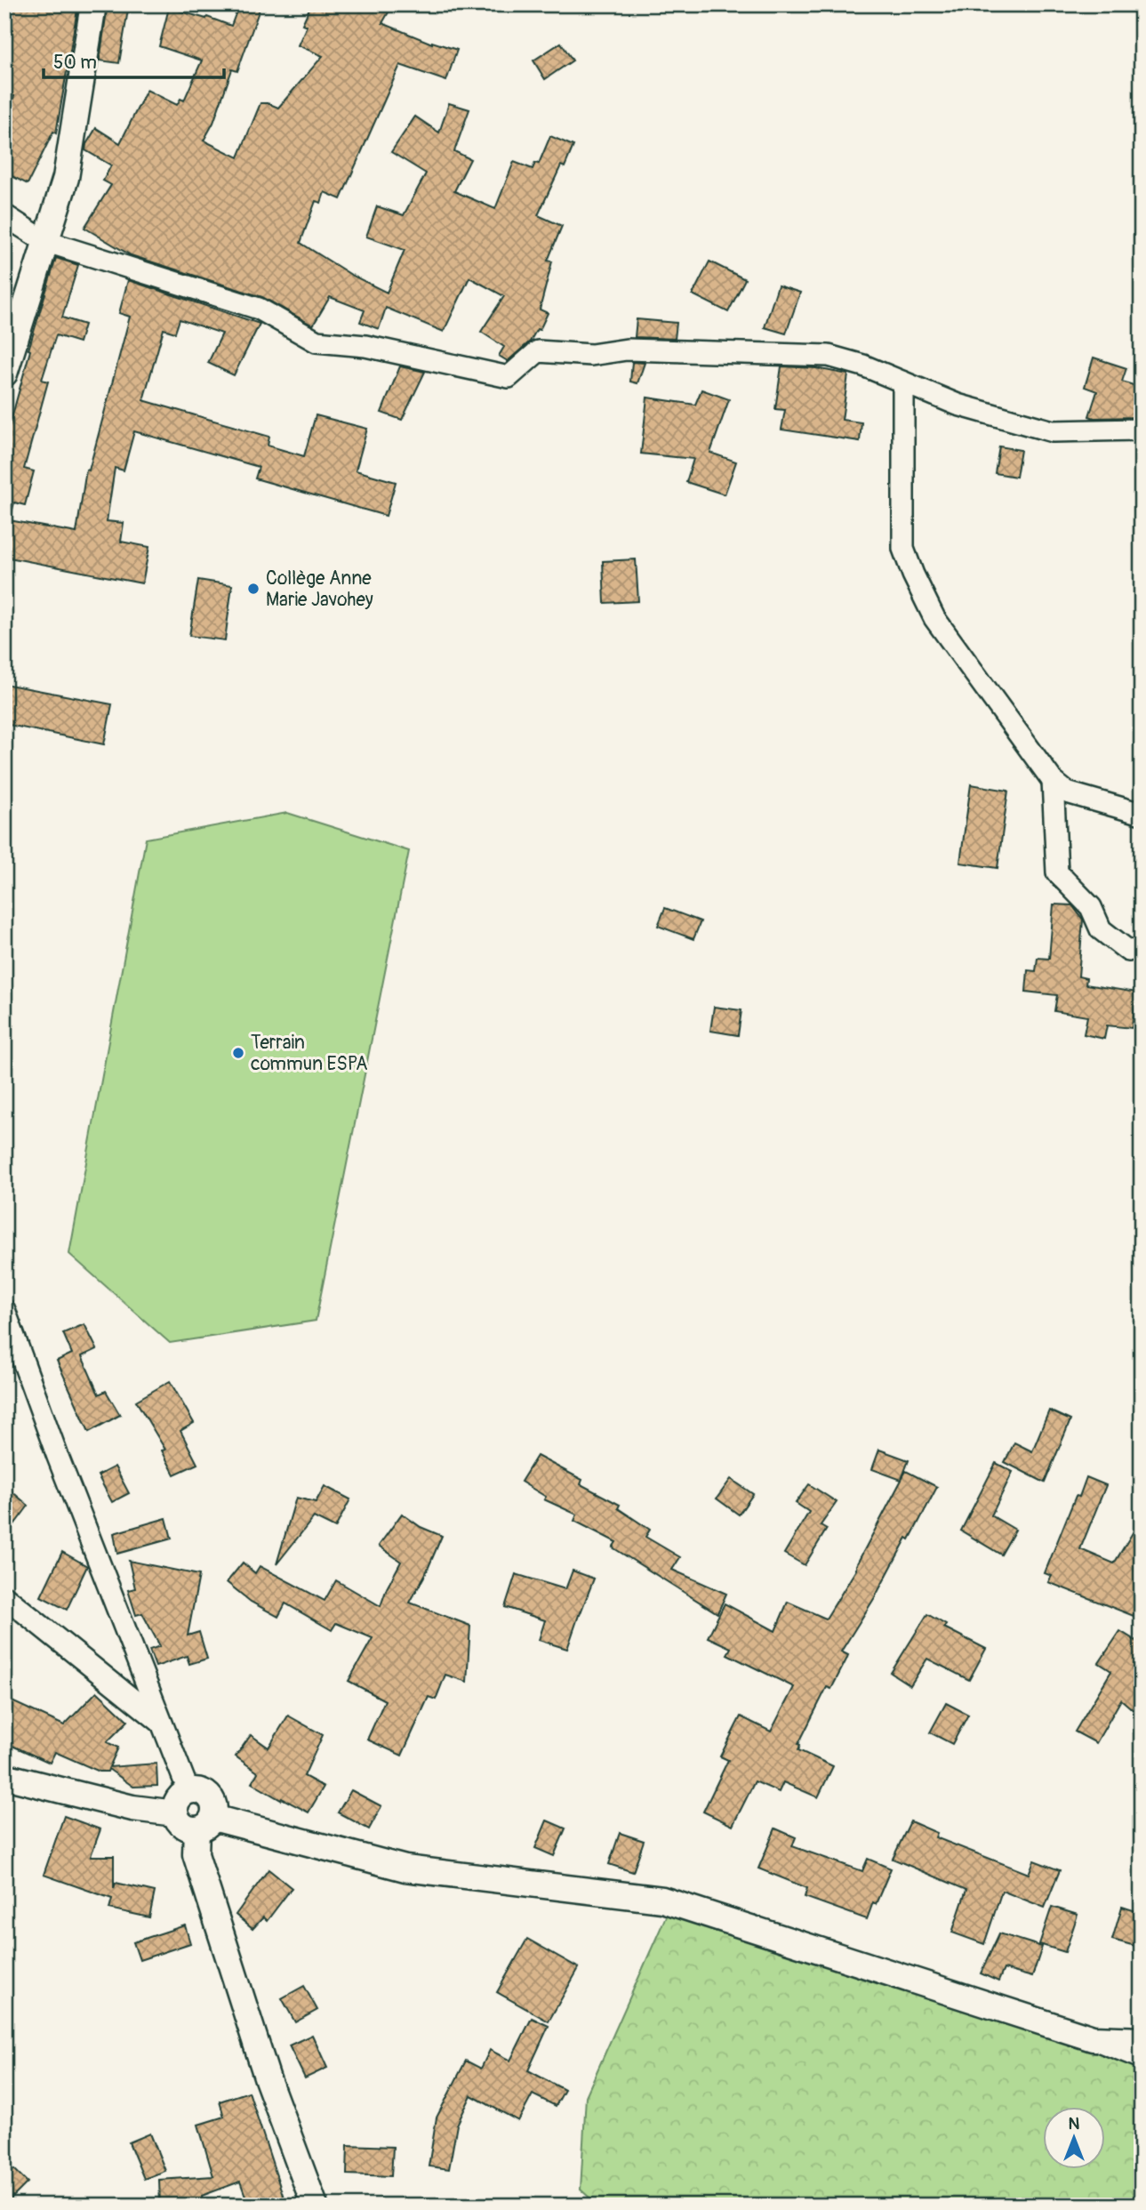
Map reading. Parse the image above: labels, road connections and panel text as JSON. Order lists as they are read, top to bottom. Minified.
{"places":["Collège Anne Marie Javohey","Terrain commun ESPA"],"scale_bar":"50 m","north":"top"}
